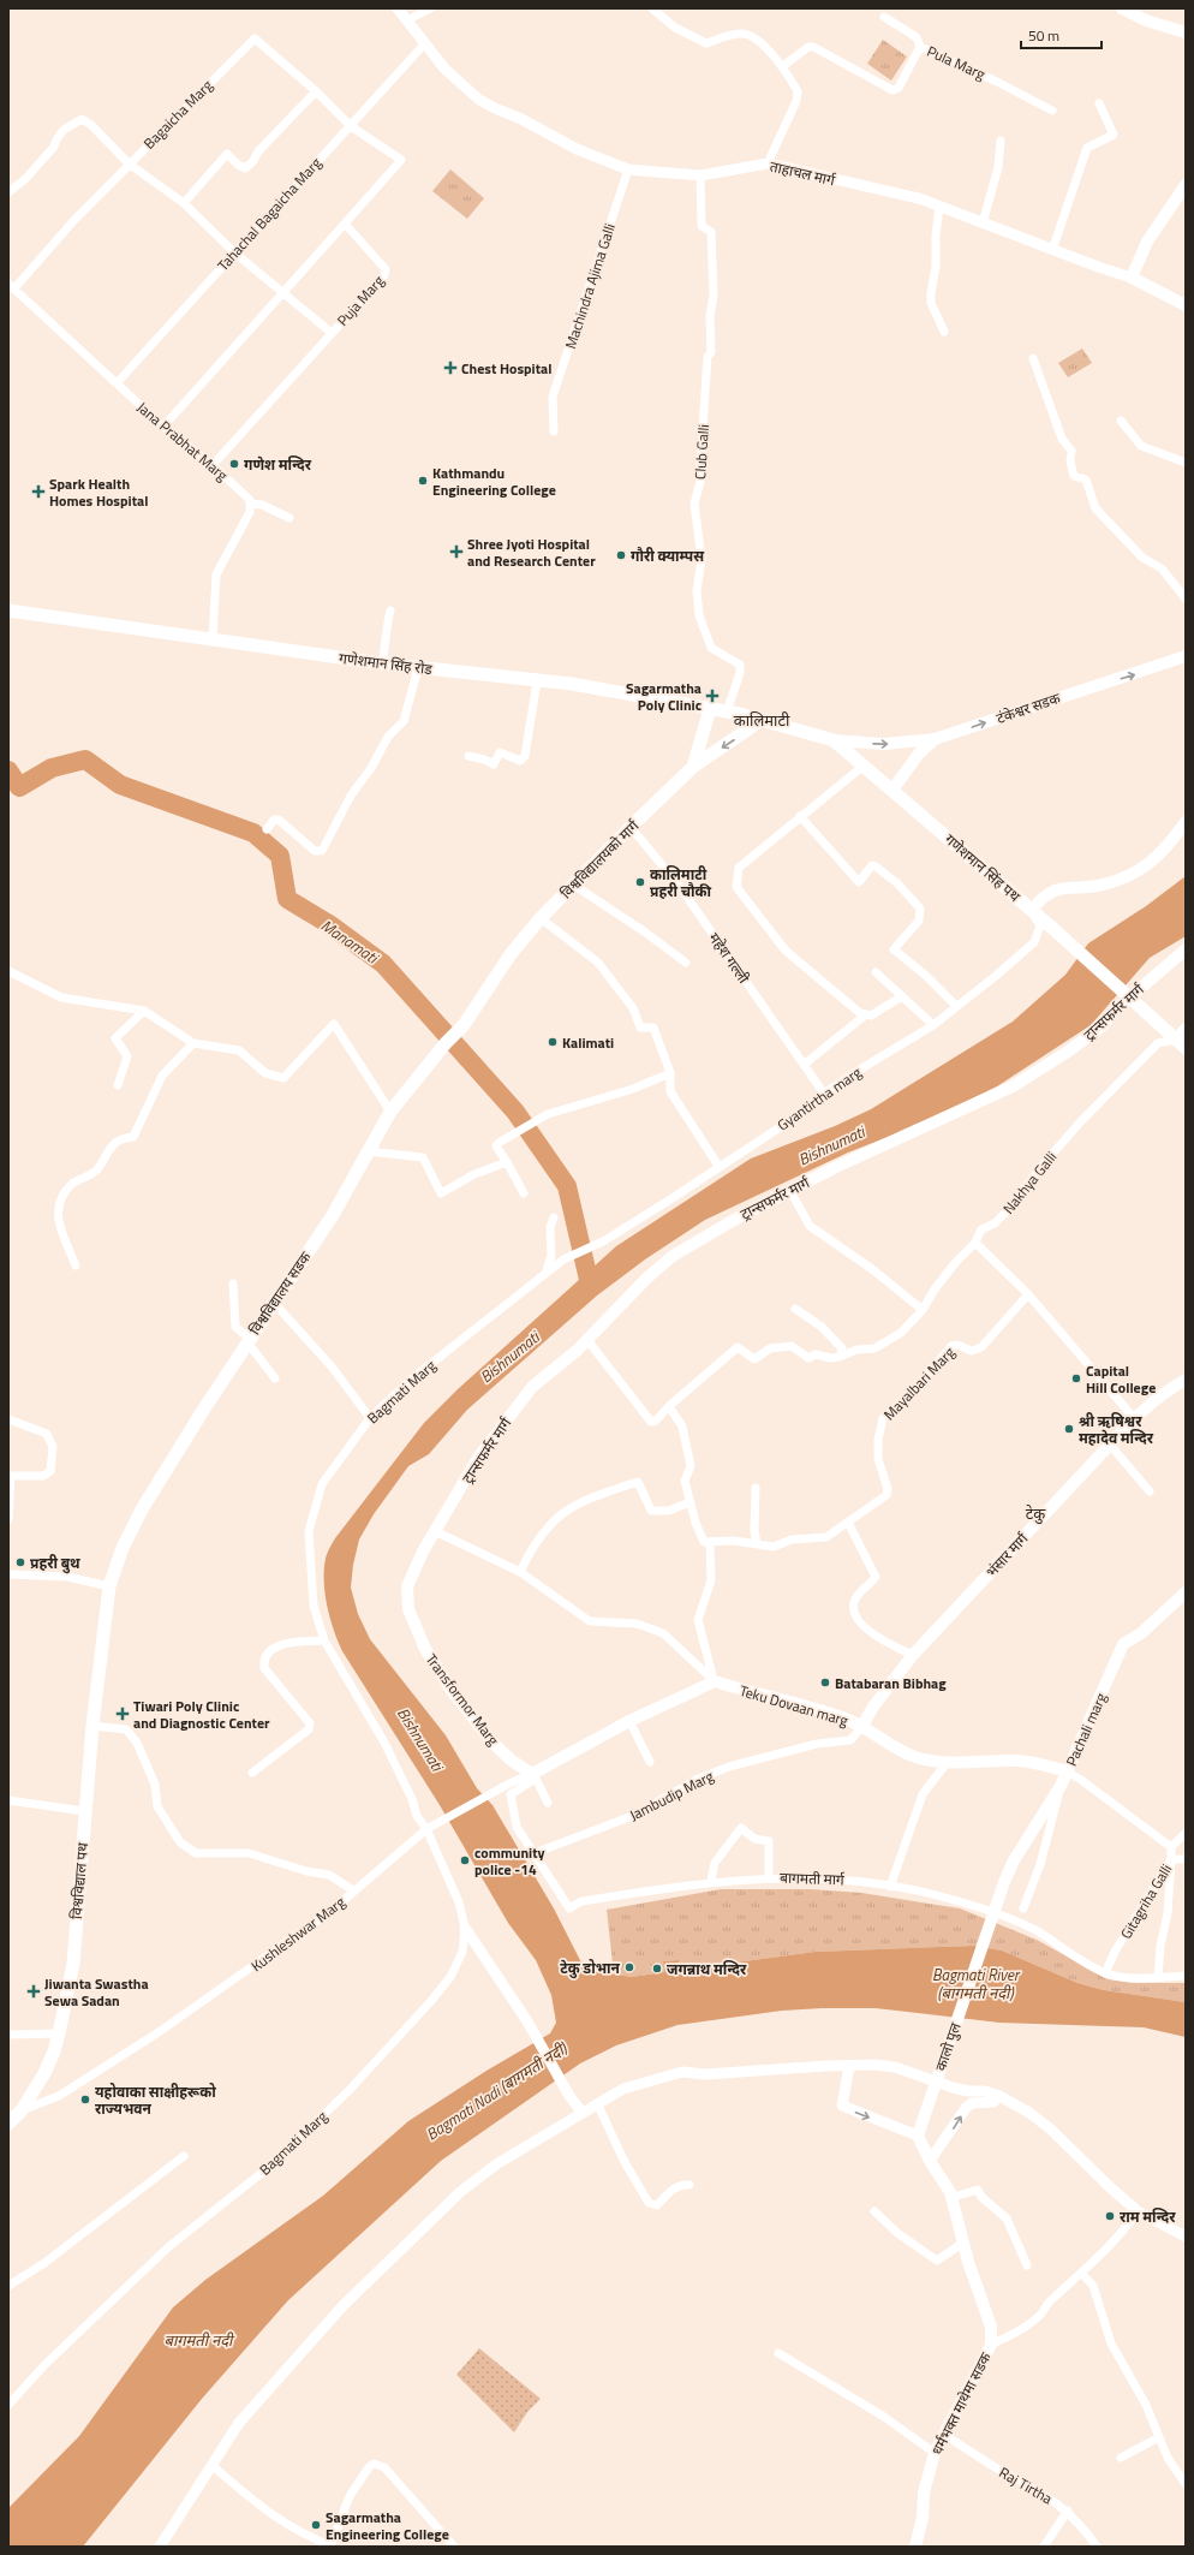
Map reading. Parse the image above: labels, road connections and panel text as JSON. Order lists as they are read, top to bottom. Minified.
{"streets":{"main road":["ताहाचल मार्ग","गणेशमान सिंह रोड","टंकेश्वर सडक","विश्वविद्यालयको मार्ग","गणेशमान सिंह पथ","ट्रान्सफर्मर मार्ग","विश्वविद्यालय सडक","भंसार मार्ग","Transformor Marg","Teku Dovaan marg","Pachali marg","विश्वविद्याल पथ","कालो पुल","धर्मभक्त माथेमा सडक"],"street":["Pula Marg","Bagaicha Marg","Tahachal Bagaicha Marg","Machindra Ajima Galli","Puja Marg","Jana Prabhat Marg","Club Galli","महेश गल्ली","Gyantirtha marg","Nakhya Galli","Mayalbari Marg","Bagmati Marg","Jambudip Marg","बागमती मार्ग","Gitagriha Galli","Kushleshwar Marg","Raj Tirtha"]},"crossings":[["Bagaicha Marg","Tahachal Bagaicha Marg"],["Bagaicha Marg","Jana Prabhat Marg"],["ताहाचल मार्ग","Tahachal Bagaicha Marg"],["ताहाचल मार्ग","Machindra Ajima Galli"],["ताहाचल मार्ग","Club Galli"],["Tahachal Bagaicha Marg","Jana Prabhat Marg"],["Puja Marg","Jana Prabhat Marg"],["Club Galli","गणेशमान सिंह रोड"],["गणेशमान सिंह रोड","विश्वविद्यालयको मार्ग"],["गणेशमान सिंह रोड","गणेशमान सिंह पथ"],["टंकेश्वर सडक","गणेशमान सिंह पथ"],["विश्वविद्यालयको मार्ग","गणेशमान सिंह पथ"],["विश्वविद्यालयको मार्ग","महेश गल्ली"],["विश्वविद्यालयको मार्ग","विश्वविद्यालय सडक"],["गणेशमान सिंह पथ","Gyantirtha marg"],["गणेशमान सिंह पथ","Nakhya Galli"],["महेश गल्ली","Gyantirtha marg"],["ट्रान्सफर्मर मार्ग","Transformor Marg"],["Gyantirtha marg","Bagmati Marg"],["विश्वविद्यालय सडक","विश्वविद्याल पथ"],["भंसार मार्ग","Teku Dovaan marg"],["भंसार मार्ग","Jambudip Marg"],["Teku Dovaan marg","Pachali marg"],["Teku Dovaan marg","Jambudip Marg"],["Pachali marg","कालो पुल"],["Jambudip Marg","बागमती मार्ग"],["बागमती मार्ग","Gitagriha Galli"],["विश्वविद्याल पथ","Kushleshwar Marg"],["धर्मभक्त माथेमा सडक","Raj Tirtha"]],"one_way":["टंकेश्वर सडक"],"districts":["कालिमाटी","टेकु"],"water":["Manamati","Bishnumati","Bagmati River (बागमती नदी)","Bagmati Nadi (बागमती नदी)","बागमती नदी"],"places":{"health":["Chest Hospital","Spark Health Homes Hospital","Shree Jyoti Hospital and Research Center","Sagarmatha Poly Clinic","Tiwari Poly Clinic and Diagnostic Center","Jiwanta Swastha Sewa Sadan"],"other":["गणेश मन्दिर","Kathmandu Engineering College","गौरी क्याम्पस","कालिमाटी प्रहरी चौकी","Kalimati","Capital Hill College","श्री ऋषिश्वर महादेव मन्दिर","प्रहरी बुथ","Batabaran Bibhag","community police -14","टेकु डोभान","जगन्नाथ मन्दिर","यहोवाका साक्षीहरूको राज्यभवन","राम मन्दिर","Sagarmatha Engineering College"]},"scale_bar":"50 m"}
